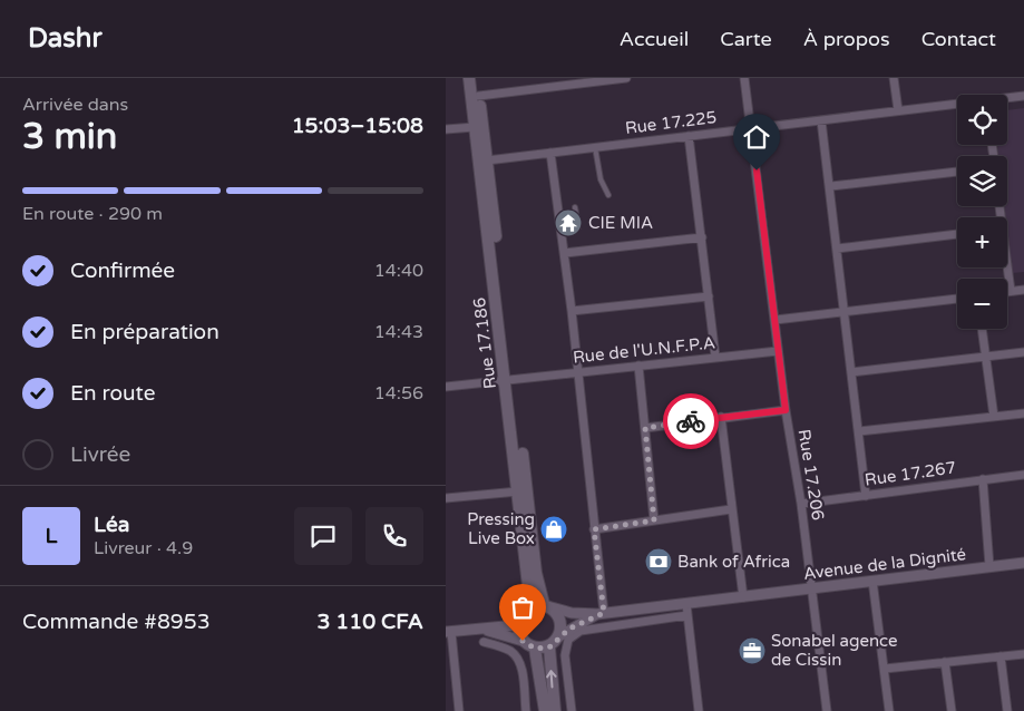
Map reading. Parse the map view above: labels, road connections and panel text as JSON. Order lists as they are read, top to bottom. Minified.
{"streets":{"main road":["Rue 17.186"],"street":["Rue 17.225","Rue de l'U.N.F.P.A","Rue 17.267","Rue 17.206","Avenue de la Dignité"]},"crossings":[["Rue 17.225","Rue 17.206"],["Rue 17.186","Rue de l'U.N.F.P.A"],["Rue 17.186","Avenue de la Dignité"],["Rue de l'U.N.F.P.A","Rue 17.206"],["Rue 17.267","Rue 17.206"],["Rue 17.206","Avenue de la Dignité"]],"places":{"temple":["CIE MIA"],"shop":["Pressing Live Box"],"bank":["Bank of Africa"],"office":["Sonabel agence de Cissin"]},"page":{"header":"Dashr","nav":["Accueil","Carte","À propos","Contact"],"heading":["3 min","Arrivée dans","15:03–15:08"],"panel":["Léa","Livreur · 4.9","Commande #8953","3 110 CFA"],"map_buttons":["+","−"],"bar":"En route · 290 m","list":[["Confirmée","14:40"],["En préparation","14:43"],["En route","14:56"],"Livrée"],"round":"L"}}
